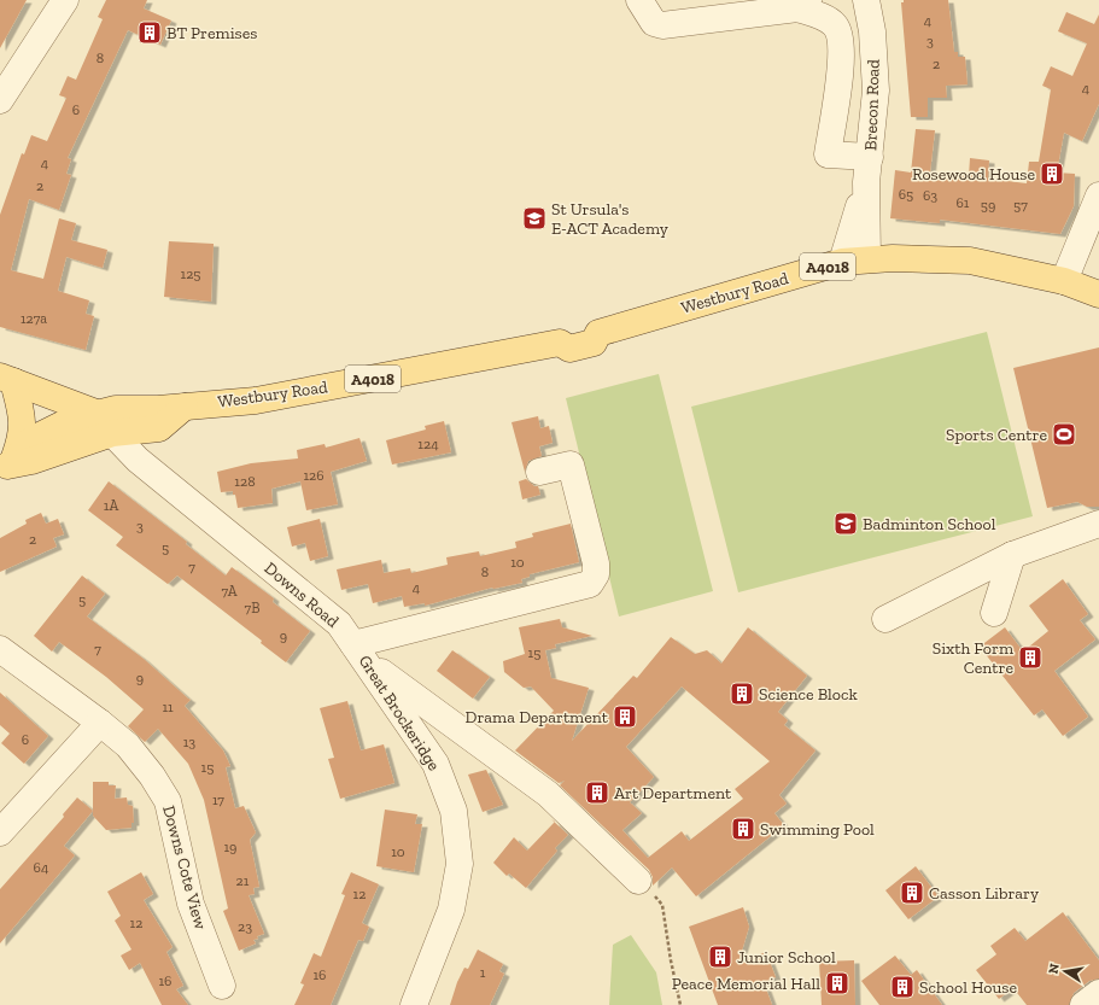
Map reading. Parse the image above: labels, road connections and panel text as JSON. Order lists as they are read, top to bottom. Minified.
{"streets":{"main road":["A4018","Westbury Road"],"street":["Brecon Road","Downs Road","Great Brockeridge","Downs Cote View"]},"crossings":[["Brecon Road","Westbury Road"],["Westbury Road","Downs Road"],["Downs Road","Great Brockeridge"]],"places":{"building":["BT Premises","Rosewood House","Sixth Form Centre","Science Block","Drama Department","Art Department","Swimming Pool","Casson Library","Junior School","Peace Memorial Hall","School House"],"school or university":["St Ursula's E-ACT Academy","Badminton School"],"sports":["Sports Centre"]},"house_numbers":["4","3","8","2","4","6","4","2","65","63","61","59","57","125","127a","124","126","128","1A","3","2","5","10","7","8","4","7A","5","7B","9","7","15","9","11","6","13","15","17","19","10","64","21","12","12","23","1","16","16"],"north":"left"}
